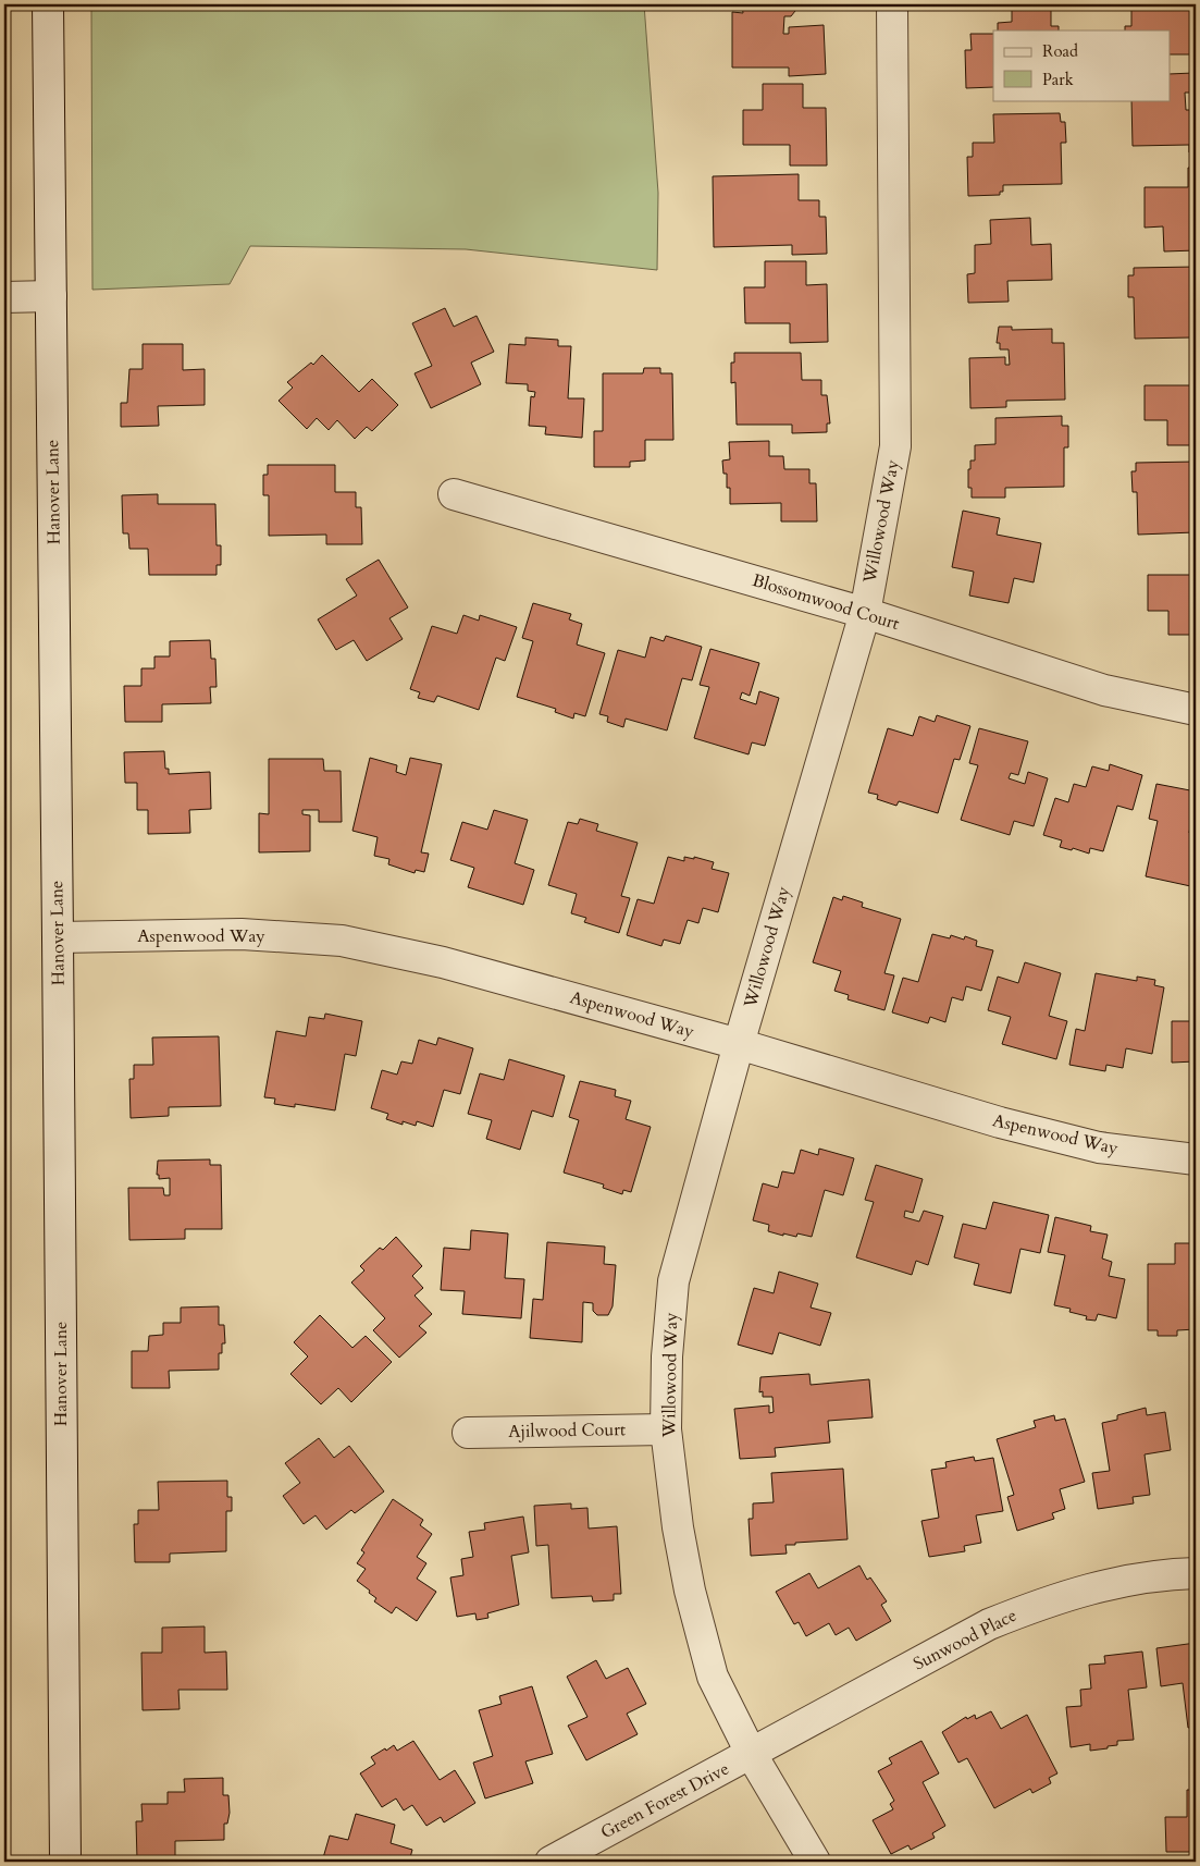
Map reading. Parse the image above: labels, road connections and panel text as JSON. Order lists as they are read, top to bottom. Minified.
{"streets":{"street":["Hanover Lane","Willowood Way","Blossomwood Court","Aspenwood Way","Ajilwood Court","Sunwood Place","Green Forest Drive"]},"crossings":[["Hanover Lane","Aspenwood Way"],["Willowood Way","Blossomwood Court"],["Willowood Way","Aspenwood Way"],["Willowood Way","Ajilwood Court"],["Willowood Way","Sunwood Place"],["Willowood Way","Green Forest Drive"],["Sunwood Place","Green Forest Drive"]],"legend":["Road","Park"]}
